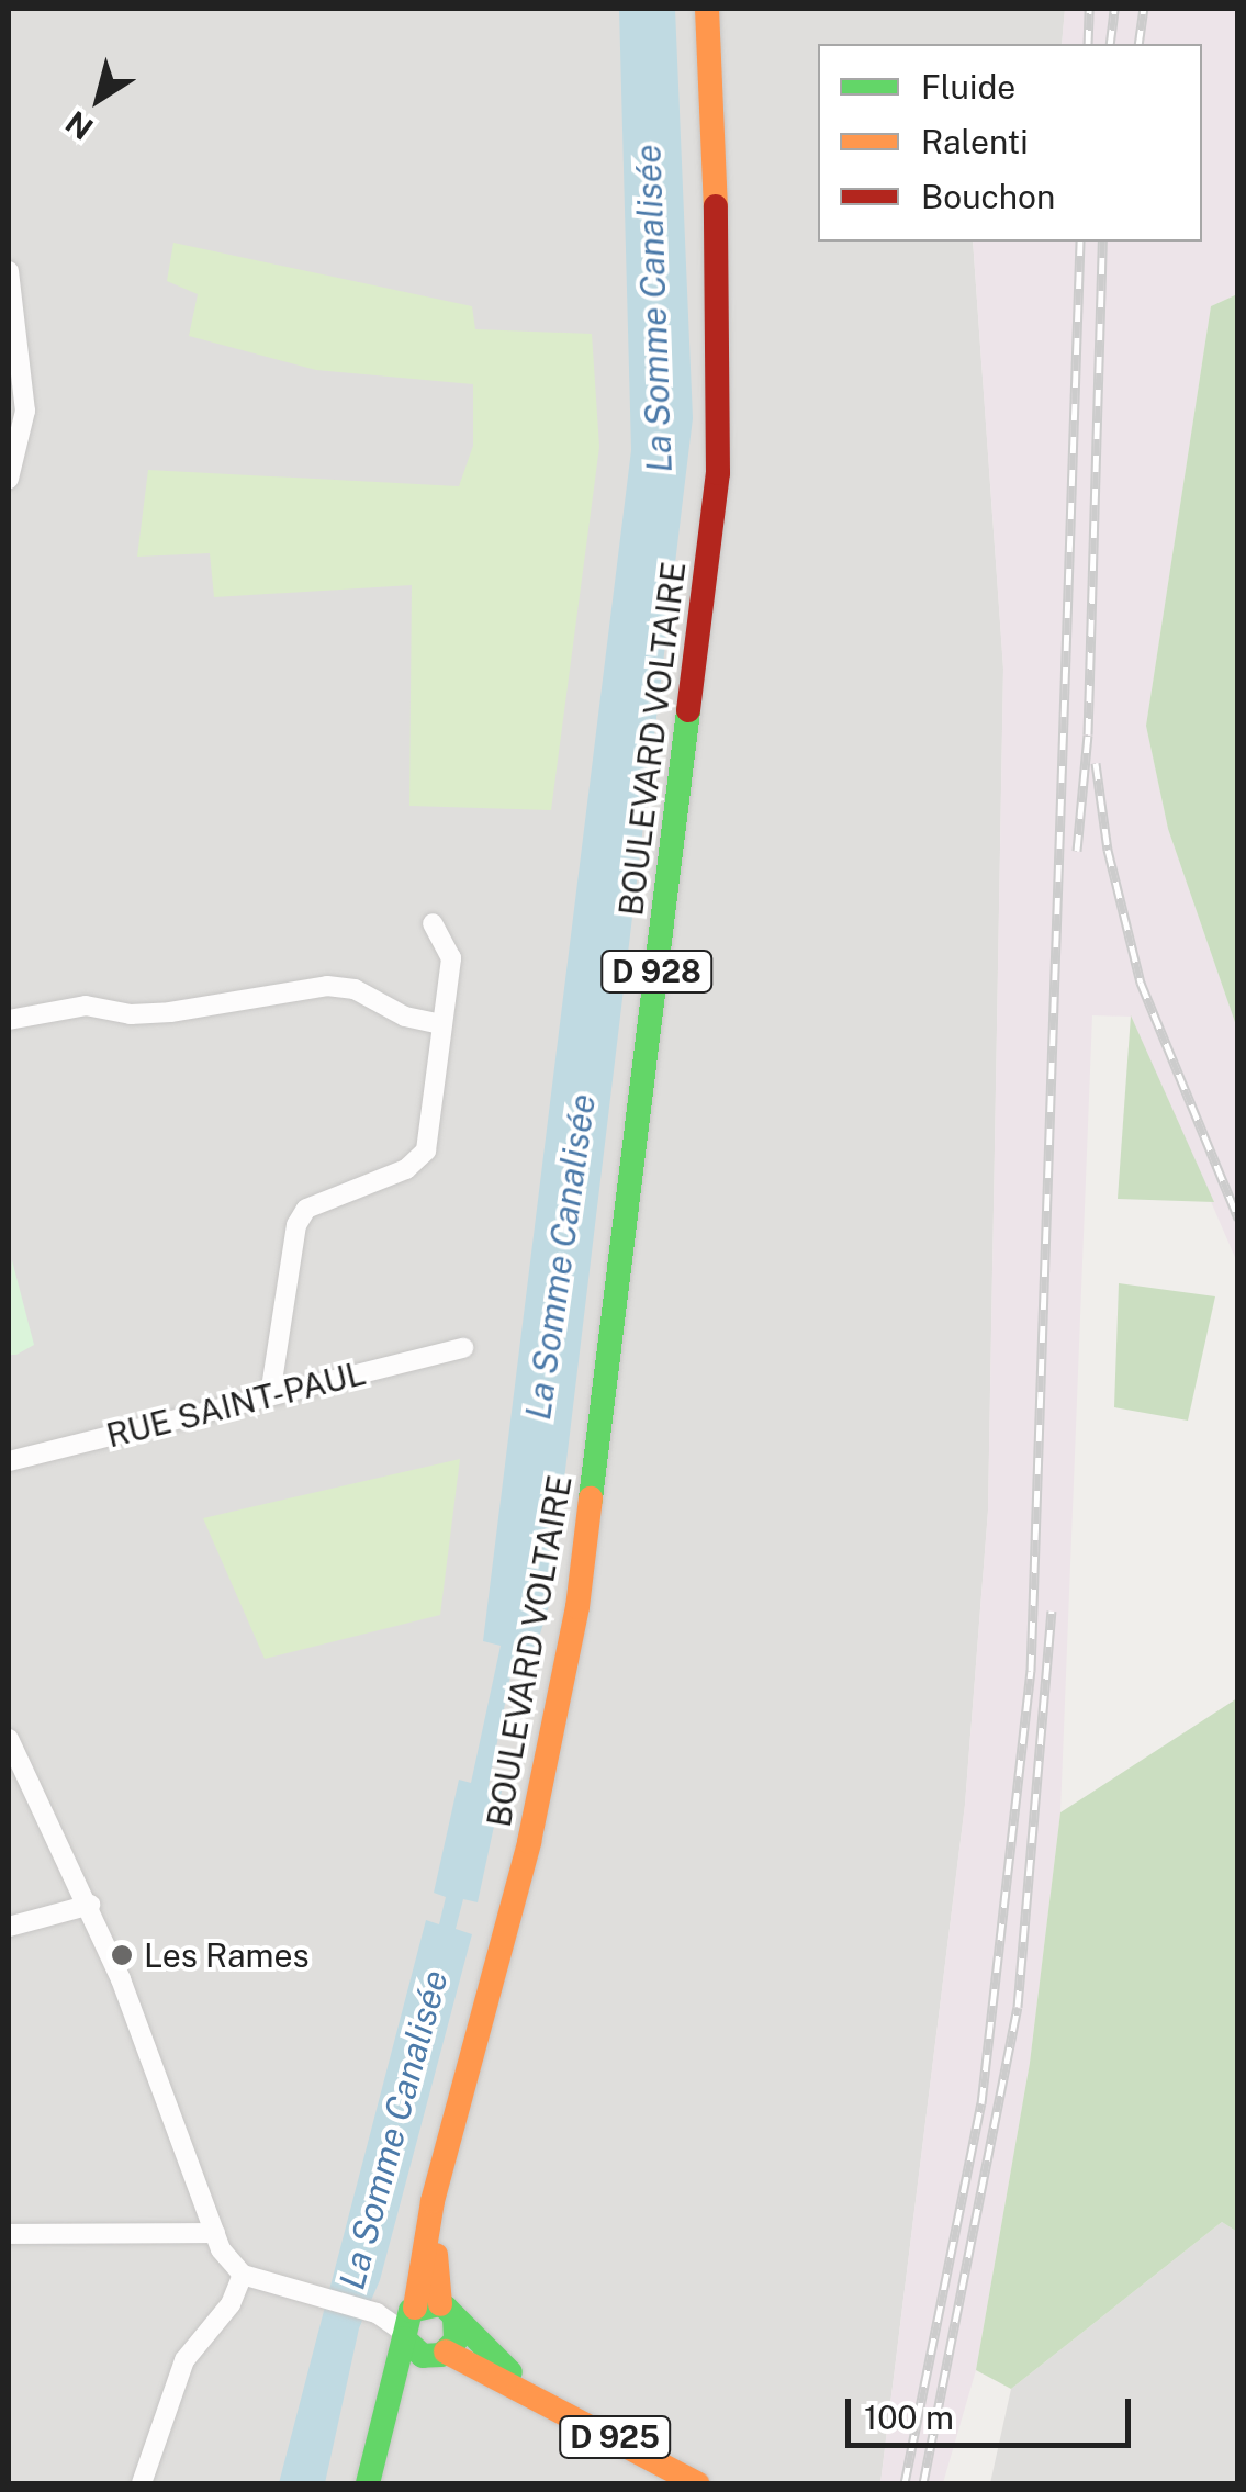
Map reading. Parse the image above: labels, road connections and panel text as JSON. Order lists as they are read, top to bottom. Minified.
{"streets":{"main road":["BOULEVARD VOLTAIRE","D 928","D 925"],"street":["RUE SAINT-PAUL"]},"crossings":[["BOULEVARD VOLTAIRE","D 925"]],"water":["La Somme Canalisée"],"places":["Les Rames"],"legend":["Fluide","Ralenti","Bouchon"],"scale_bar":"100 m","north":"bottom left"}
